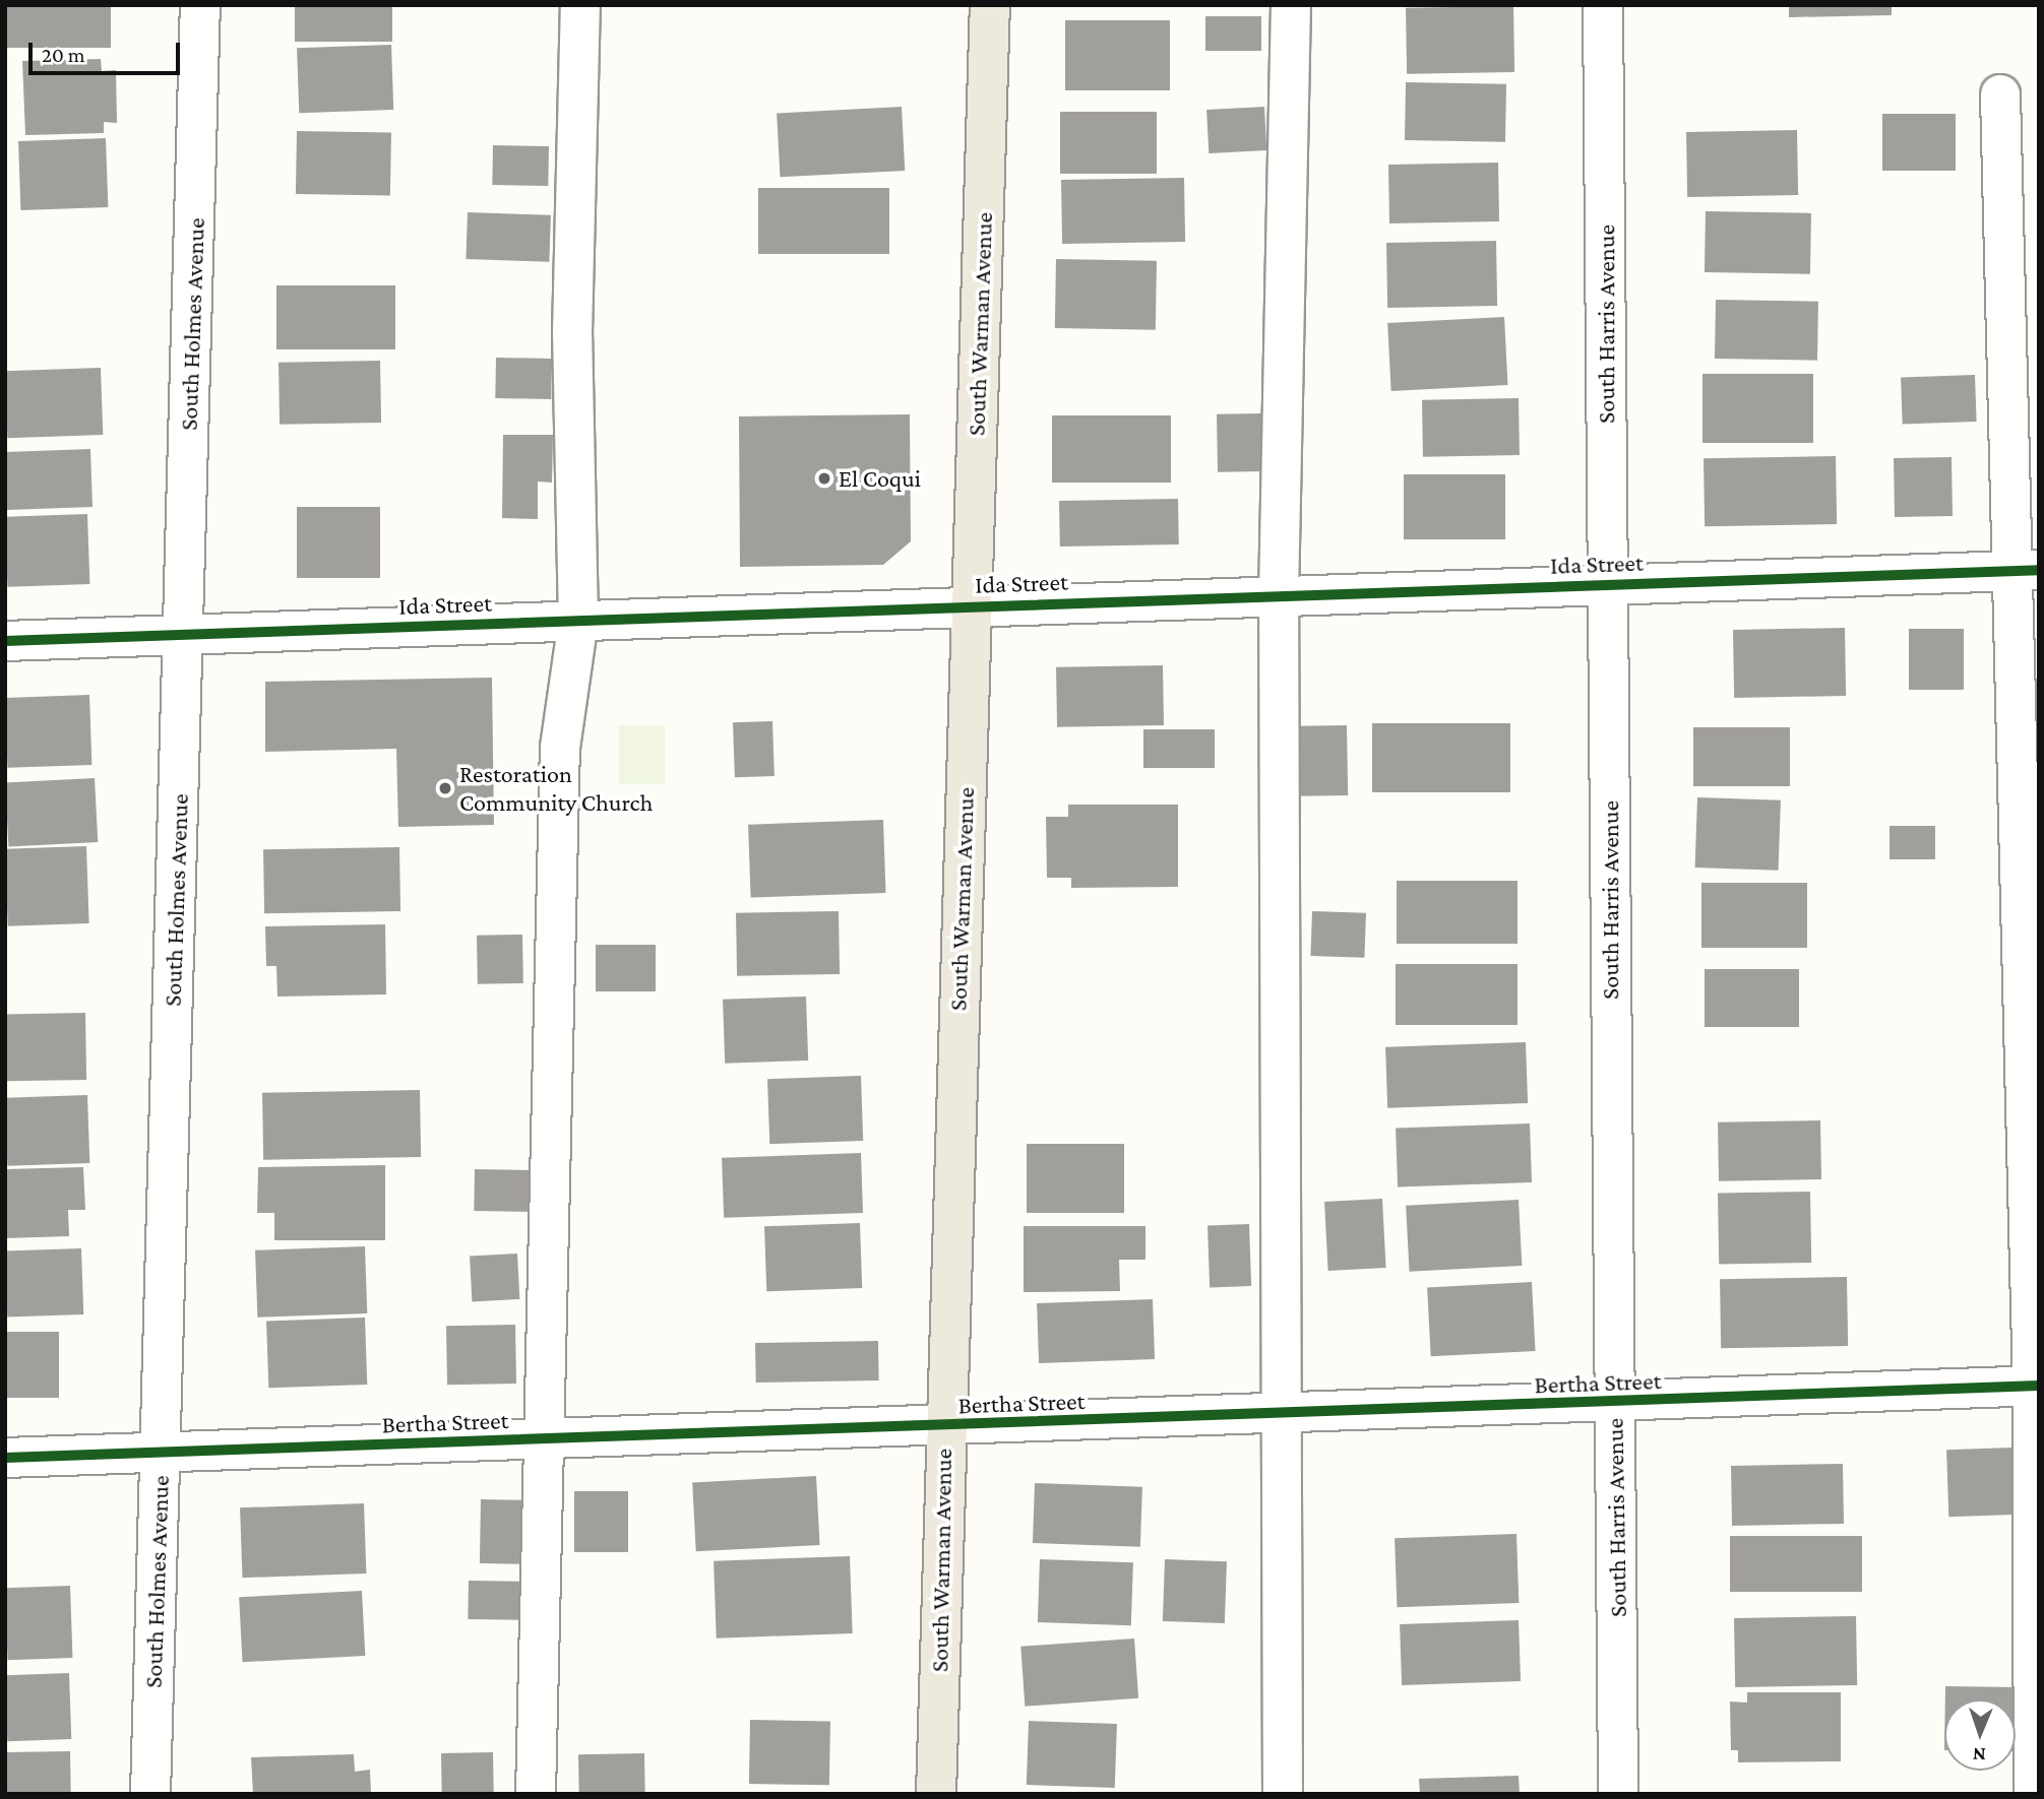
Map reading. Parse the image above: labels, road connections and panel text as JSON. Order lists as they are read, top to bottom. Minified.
{"streets":{"main road":["South Warman Avenue"],"street":["South Holmes Avenue","South Harris Avenue","Ida Street","Bertha Street"]},"crossings":[["South Holmes Avenue","Ida Street"],["South Holmes Avenue","Bertha Street"],["South Warman Avenue","Ida Street"],["South Warman Avenue","Bertha Street"],["South Harris Avenue","Ida Street"],["South Harris Avenue","Bertha Street"]],"places":["El Coqui","Restoration Community Church"],"scale_bar":"20 m","north":"bottom"}
